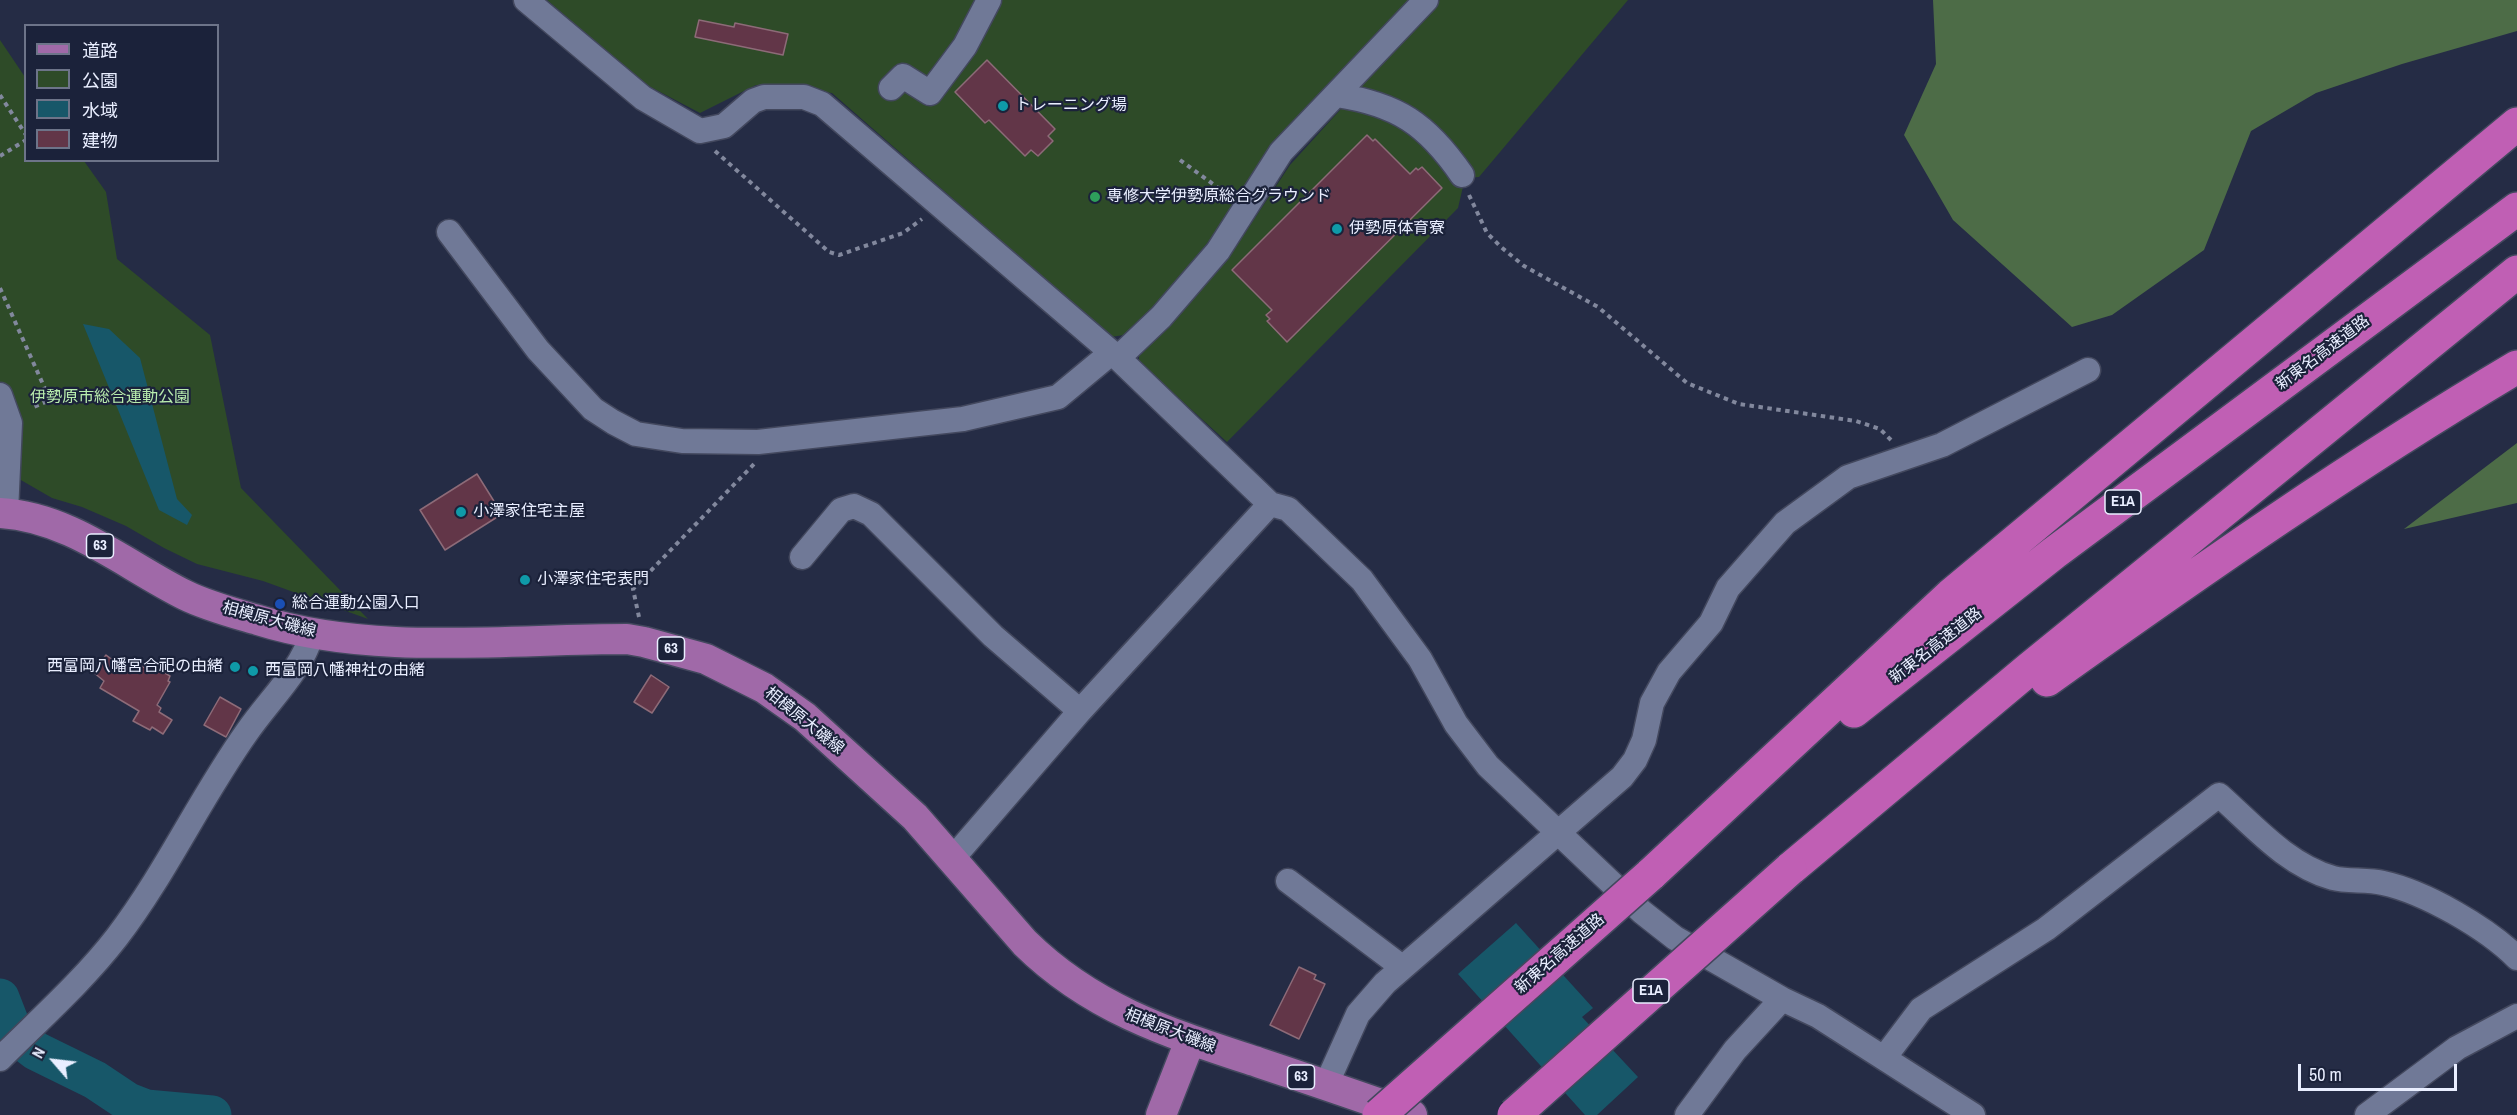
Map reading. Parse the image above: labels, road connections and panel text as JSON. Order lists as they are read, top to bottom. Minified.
{"streets":{"highway":["新東名高速道路","E1A"],"main road":["63","相模原大磯線"]},"parks":["伊勢原市総合運動公園"],"places":["トレーニング場","専修大学伊勢原総合グラウンド","伊勢原体育寮","小澤家住宅主屋","小澤家住宅表門","総合運動公園入口","西富岡八幡宮合祀の由緒","西富岡八幡神社の由緒"],"legend":["道路","公園","水域","建物"],"scale_bar":"50 m","north":"top left"}
